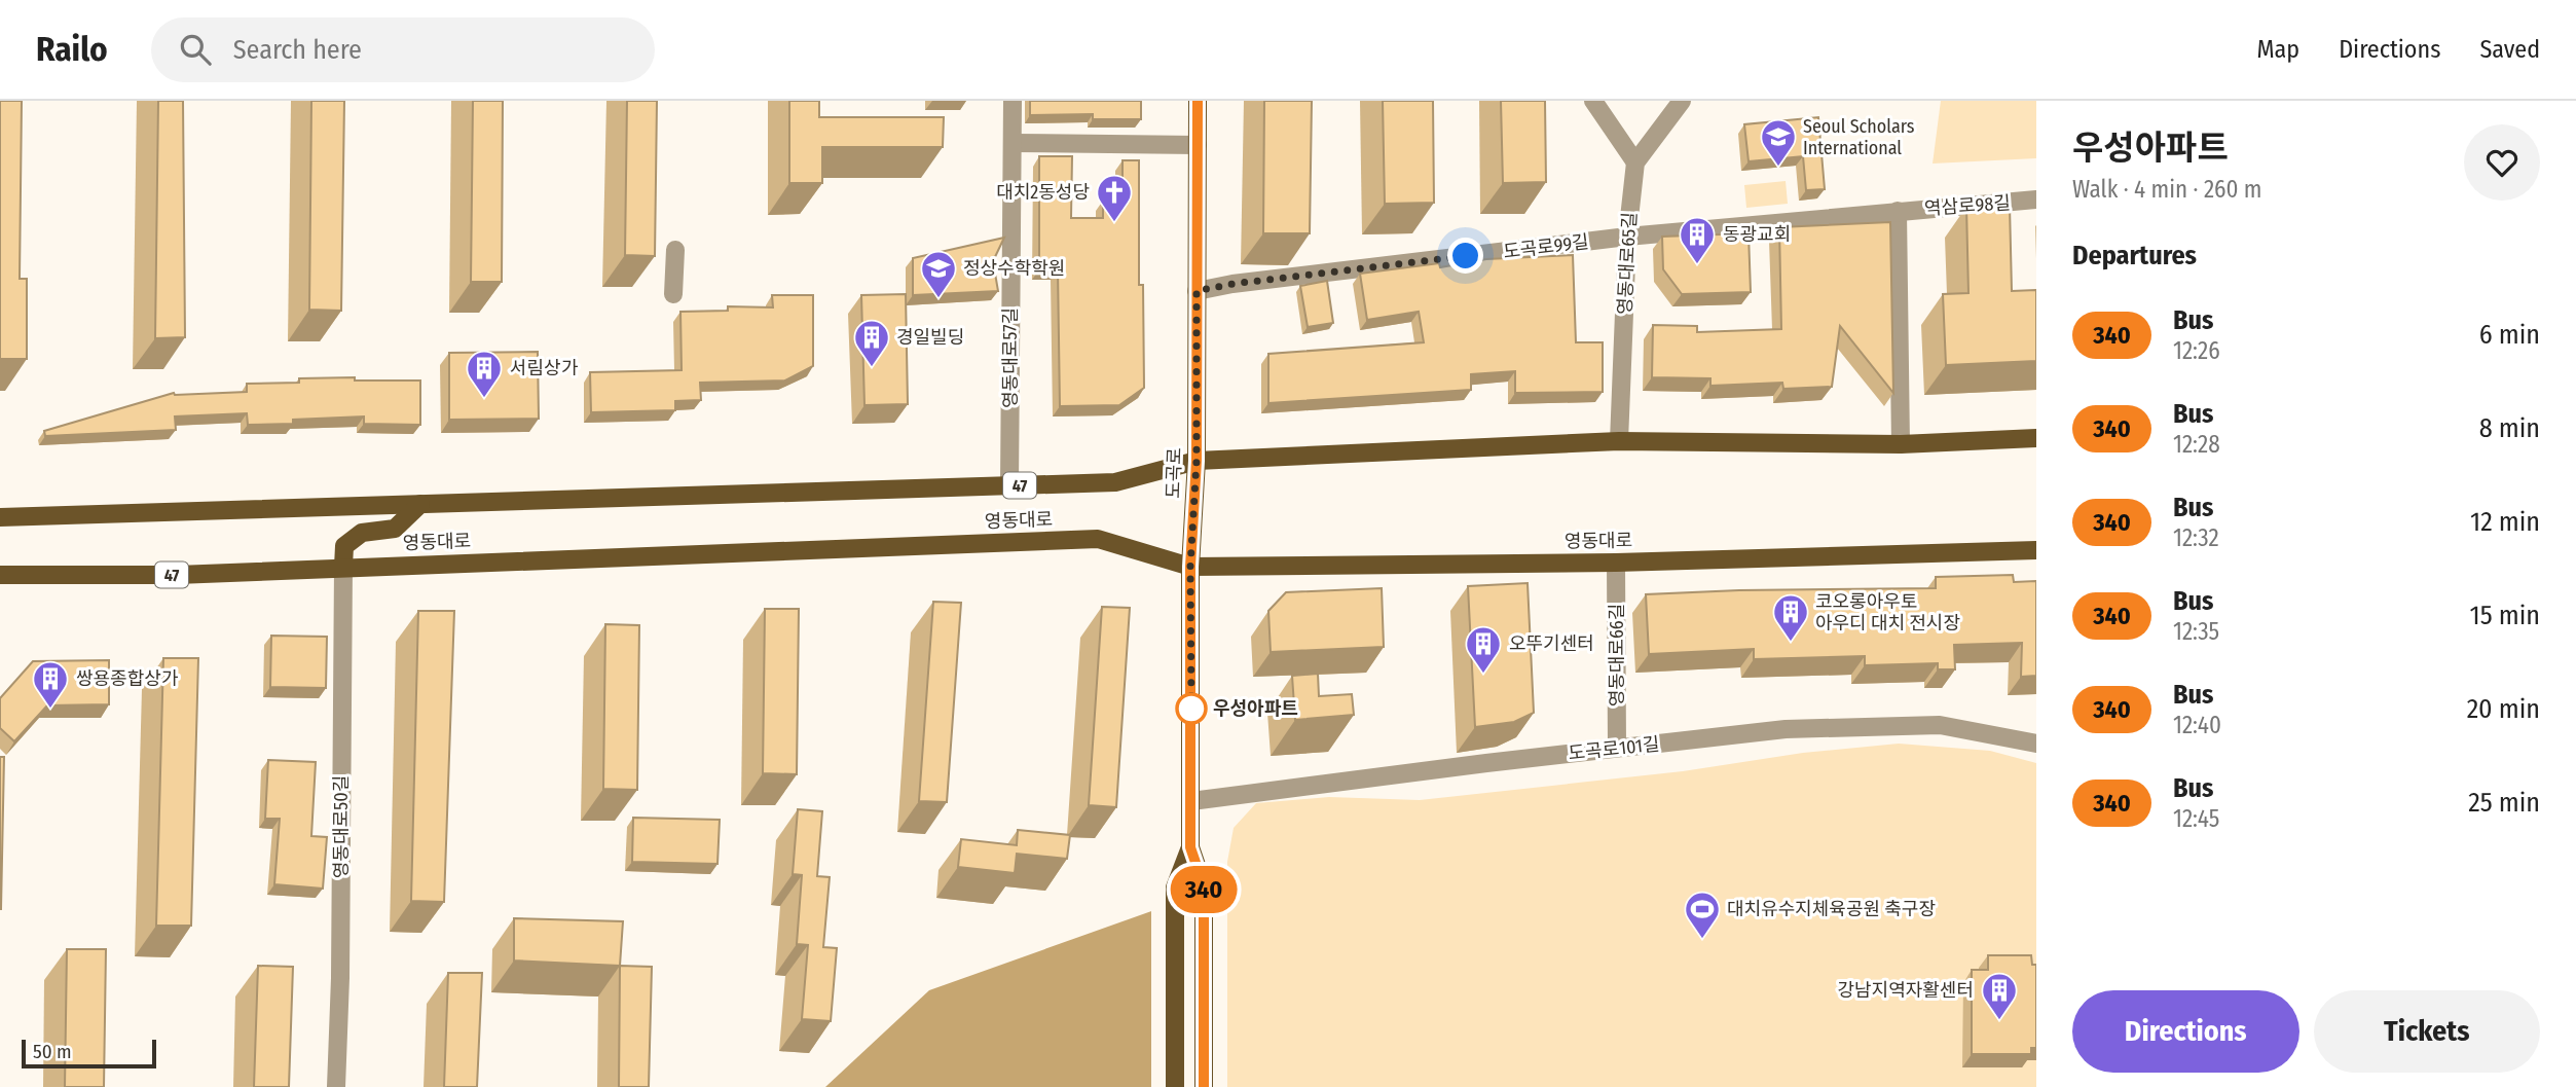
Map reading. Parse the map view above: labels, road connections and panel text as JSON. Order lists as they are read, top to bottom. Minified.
{"streets":{"main road":["도곡로","47","영동대로"],"street":["역삼로98길","도곡로99길","영동대로65길","영동대로57길","영동대로66길","도곡로101길","영동대로50길"]},"crossings":[["역삼로98길","도곡로99길"],["도곡로99길","영동대로65길"],["도곡로99길","도곡로"],["영동대로65길","영동대로"],["영동대로57길","영동대로"],["도곡로","영동대로"],["도곡로","도곡로101길"],["영동대로","영동대로66길"],["영동대로","영동대로50길"],["영동대로66길","도곡로101길"]],"places":{"school or university":["Seoul Scholars International","정상수학학원"],"church":["대치2동성당"],"building":["동광교회","경일빌딩","서림상가","코오롱아우토 아우디 대치 전시장","오뚜기센터","쌍용종합상가","강남지역자활센터"],"other":["우성아파트"],"sports":["대치유수지체육공원 축구장"]},"lines":["bus line 340"],"scale_bar":"50 m","page":{"header":"Railo","search":"Search here","nav":["Map","Directions","Saved"],"on_map":"340","heading":[["우성아파트","Walk · 4 min · 260 m"],"Departures"],"list":[{"mark":"340","name":"Bus","note":"12:26","value":"6 min"},{"mark":"340","name":"Bus","note":"12:28","value":"8 min"},{"mark":"340","name":"Bus","note":"12:32","value":"12 min"},{"mark":"340","name":"Bus","note":"12:35","value":"15 min"},{"mark":"340","name":"Bus","note":"12:40","value":"20 min"},{"mark":"340","name":"Bus","note":"12:45","value":"25 min"}],"buttons":["Directions","Tickets"],"scale":"50 m"}}
